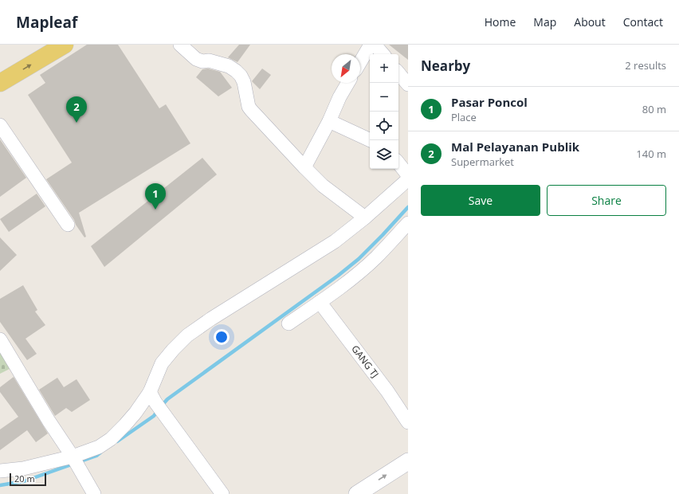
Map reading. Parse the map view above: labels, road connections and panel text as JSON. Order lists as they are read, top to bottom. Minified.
{"streets":{"street":["GANG TJ"]},"scale_bar":"20 m","north":"bottom left","page":{"header":"Mapleaf","nav":["Home","Map","About","Contact"],"heading":["Nearby","2 results"],"map_buttons":["+","−"],"list":[{"mark":"1","name":"Pasar Poncol","note":"Place","value":"80 m"},{"mark":"2","name":"Mal Pelayanan Publik","note":"Supermarket","value":"140 m"}],"pins":["2","1"],"buttons":["Save","Share"],"scale":"20 m"}}
